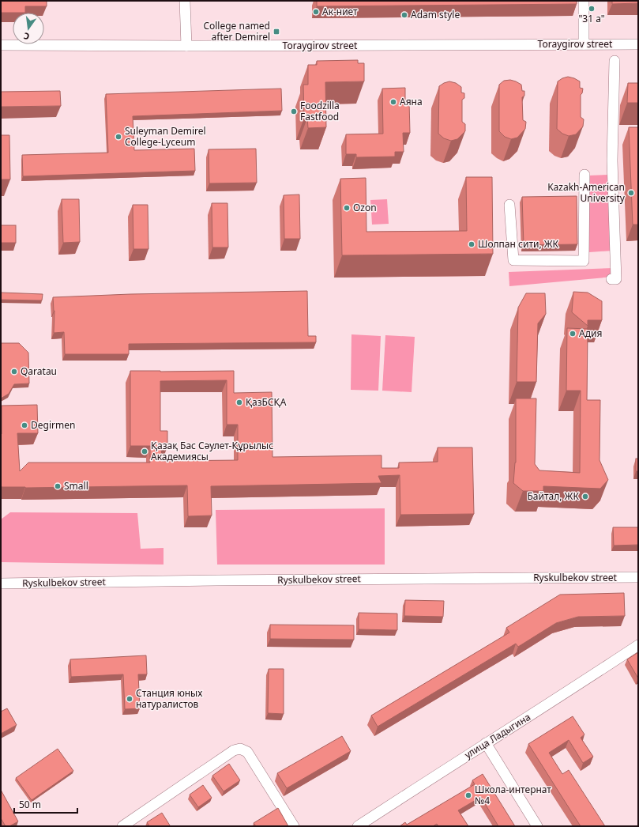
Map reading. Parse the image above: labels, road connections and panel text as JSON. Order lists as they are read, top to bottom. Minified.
{"streets":{"street":["Toraygirov street","Ryskulbekov street","улица Ладыгина"]},"places":{"other":["\"31 а\"","Ак-ниет","Adam style","Аяна","Foodzilla Fastfood","Suleyman Demirel College-Lyceum","Kazakh-American University","Ozon","Шолпан сити, ЖК","Адия","Qaratau","ҚазБСҚА","Degirmen","Қазақ Бас Сәулет-Құрылыс Академиясы","Small","Байтал, ЖК","Станция юных натуралистов","Школа-интернат №4"],"transit":["College named after Demirel"]},"scale_bar":"50 m","north":"bottom"}
